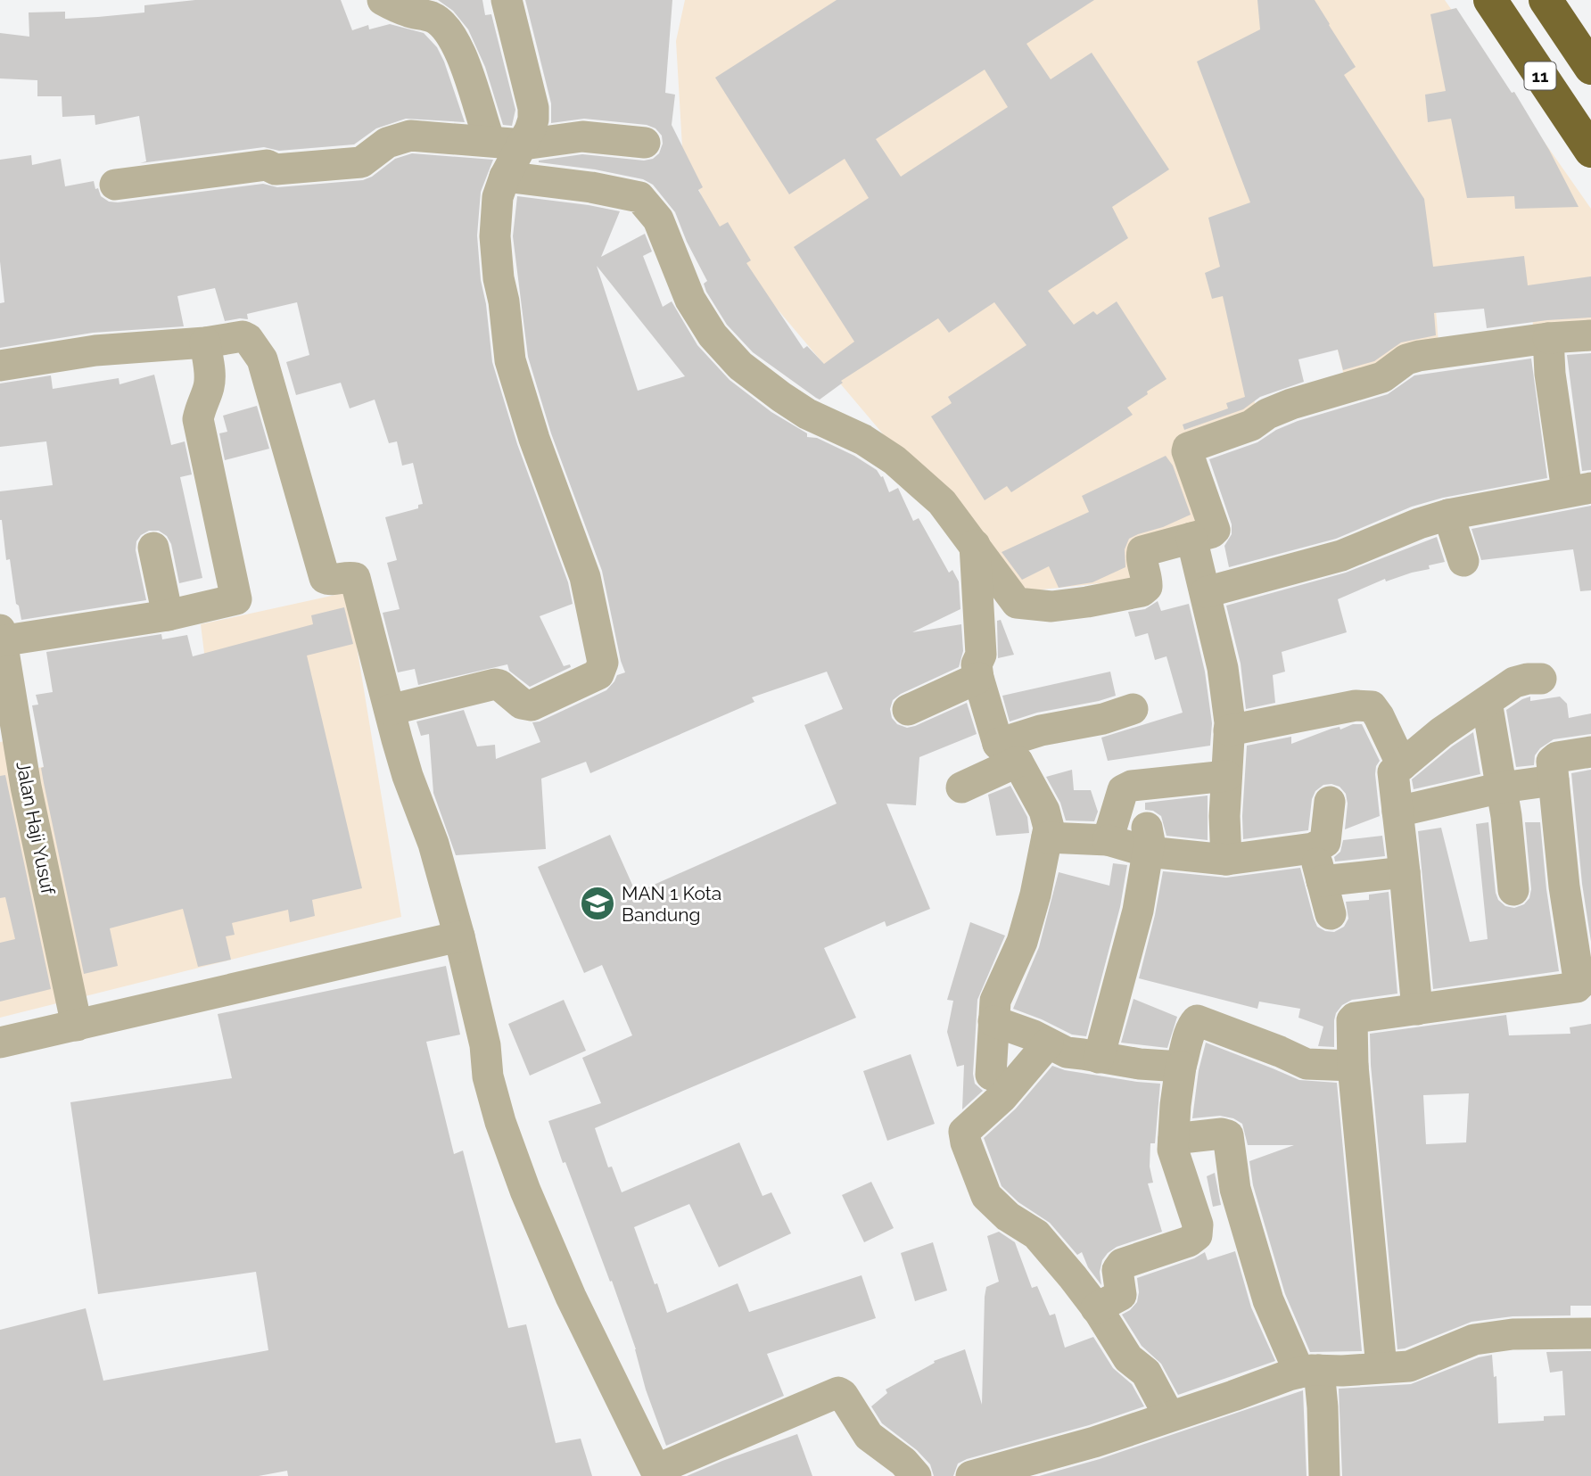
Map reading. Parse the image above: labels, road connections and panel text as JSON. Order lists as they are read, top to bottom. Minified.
{"streets":{"highway":["11"],"street":["Jalan Haji Yusuf"]},"places":{"school or university":["MAN 1 Kota Bandung"]}}
